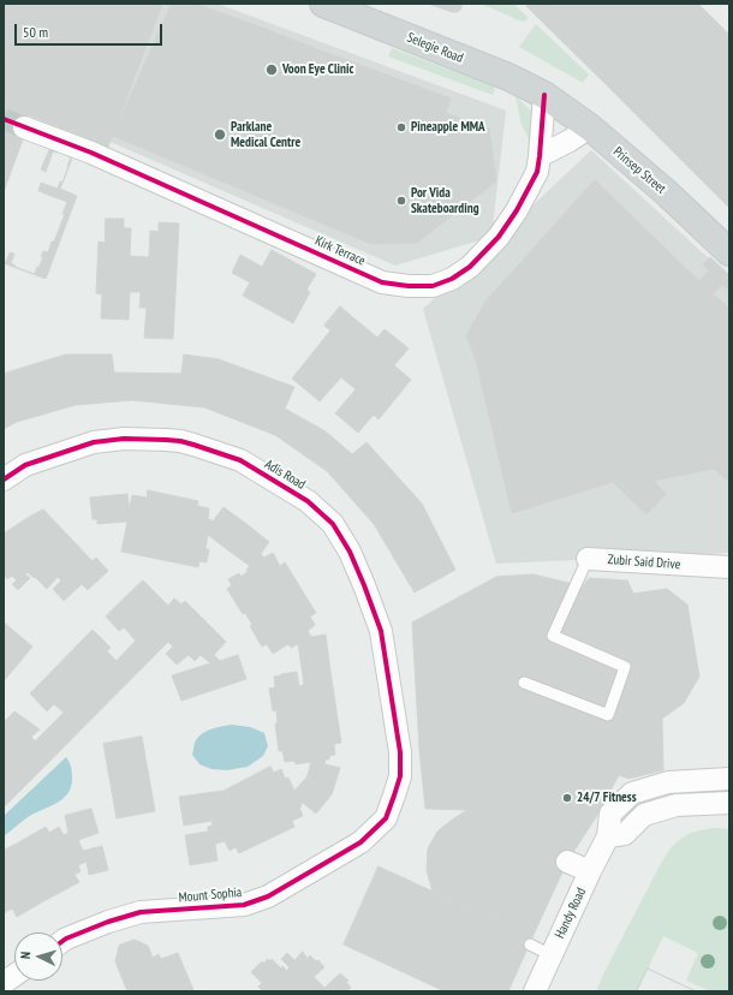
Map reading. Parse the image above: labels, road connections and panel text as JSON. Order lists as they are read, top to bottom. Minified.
{"streets":{"main road":["Selegie Road","Prinsep Street"],"street":["Kirk Terrace","Adis Road","Zubir Said Drive","Mount Sophia","Handy Road"]},"crossings":[["Selegie Road","Prinsep Street"],["Selegie Road","Kirk Terrace"],["Prinsep Street","Kirk Terrace"],["Adis Road","Mount Sophia"]],"places":["Voon Eye Clinic","Pineapple MMA","Parklane Medical Centre","Por Vida Skateboarding","24/7 Fitness"],"scale_bar":"50 m","north":"left"}
